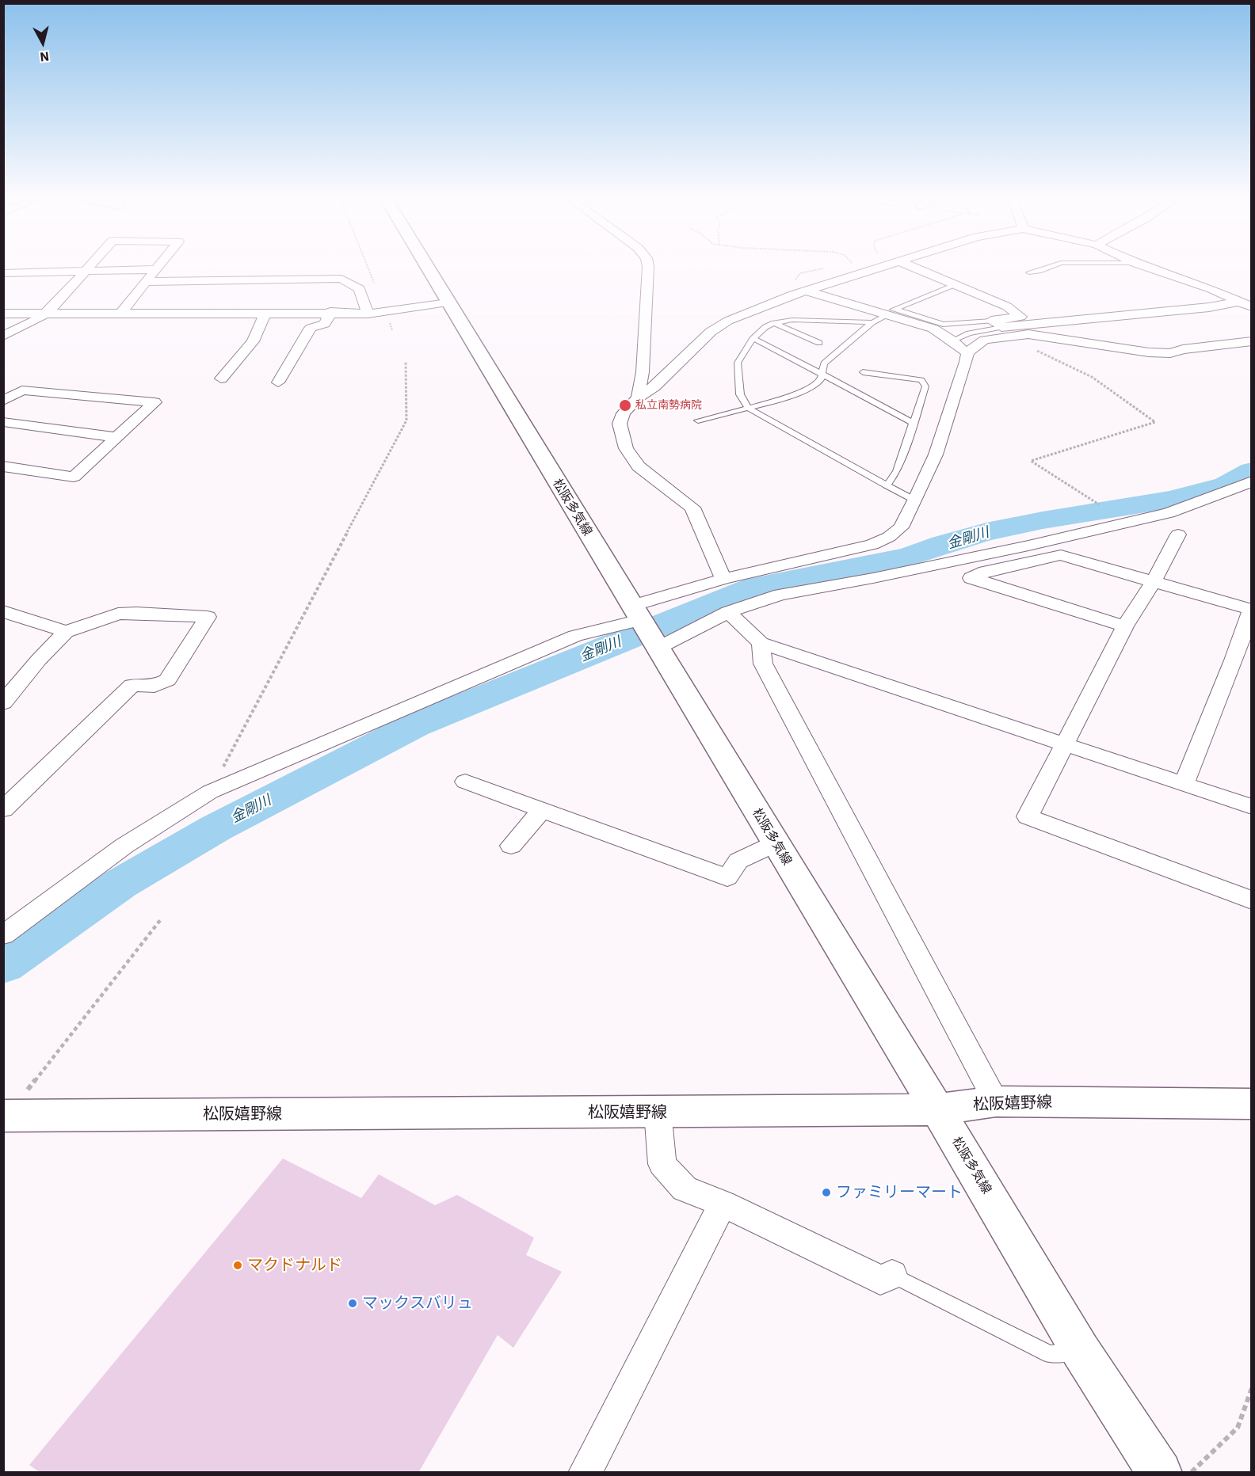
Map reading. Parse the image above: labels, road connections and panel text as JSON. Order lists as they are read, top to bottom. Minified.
{"streets":{"main road":["松阪多気線","松阪嬉野線"]},"crossings":[["松阪多気線","松阪嬉野線"]],"water":["金剛川"],"places":["私立南勢病院","ファミリーマート","マクドナルド","マックスバリュ"],"north":"bottom"}
